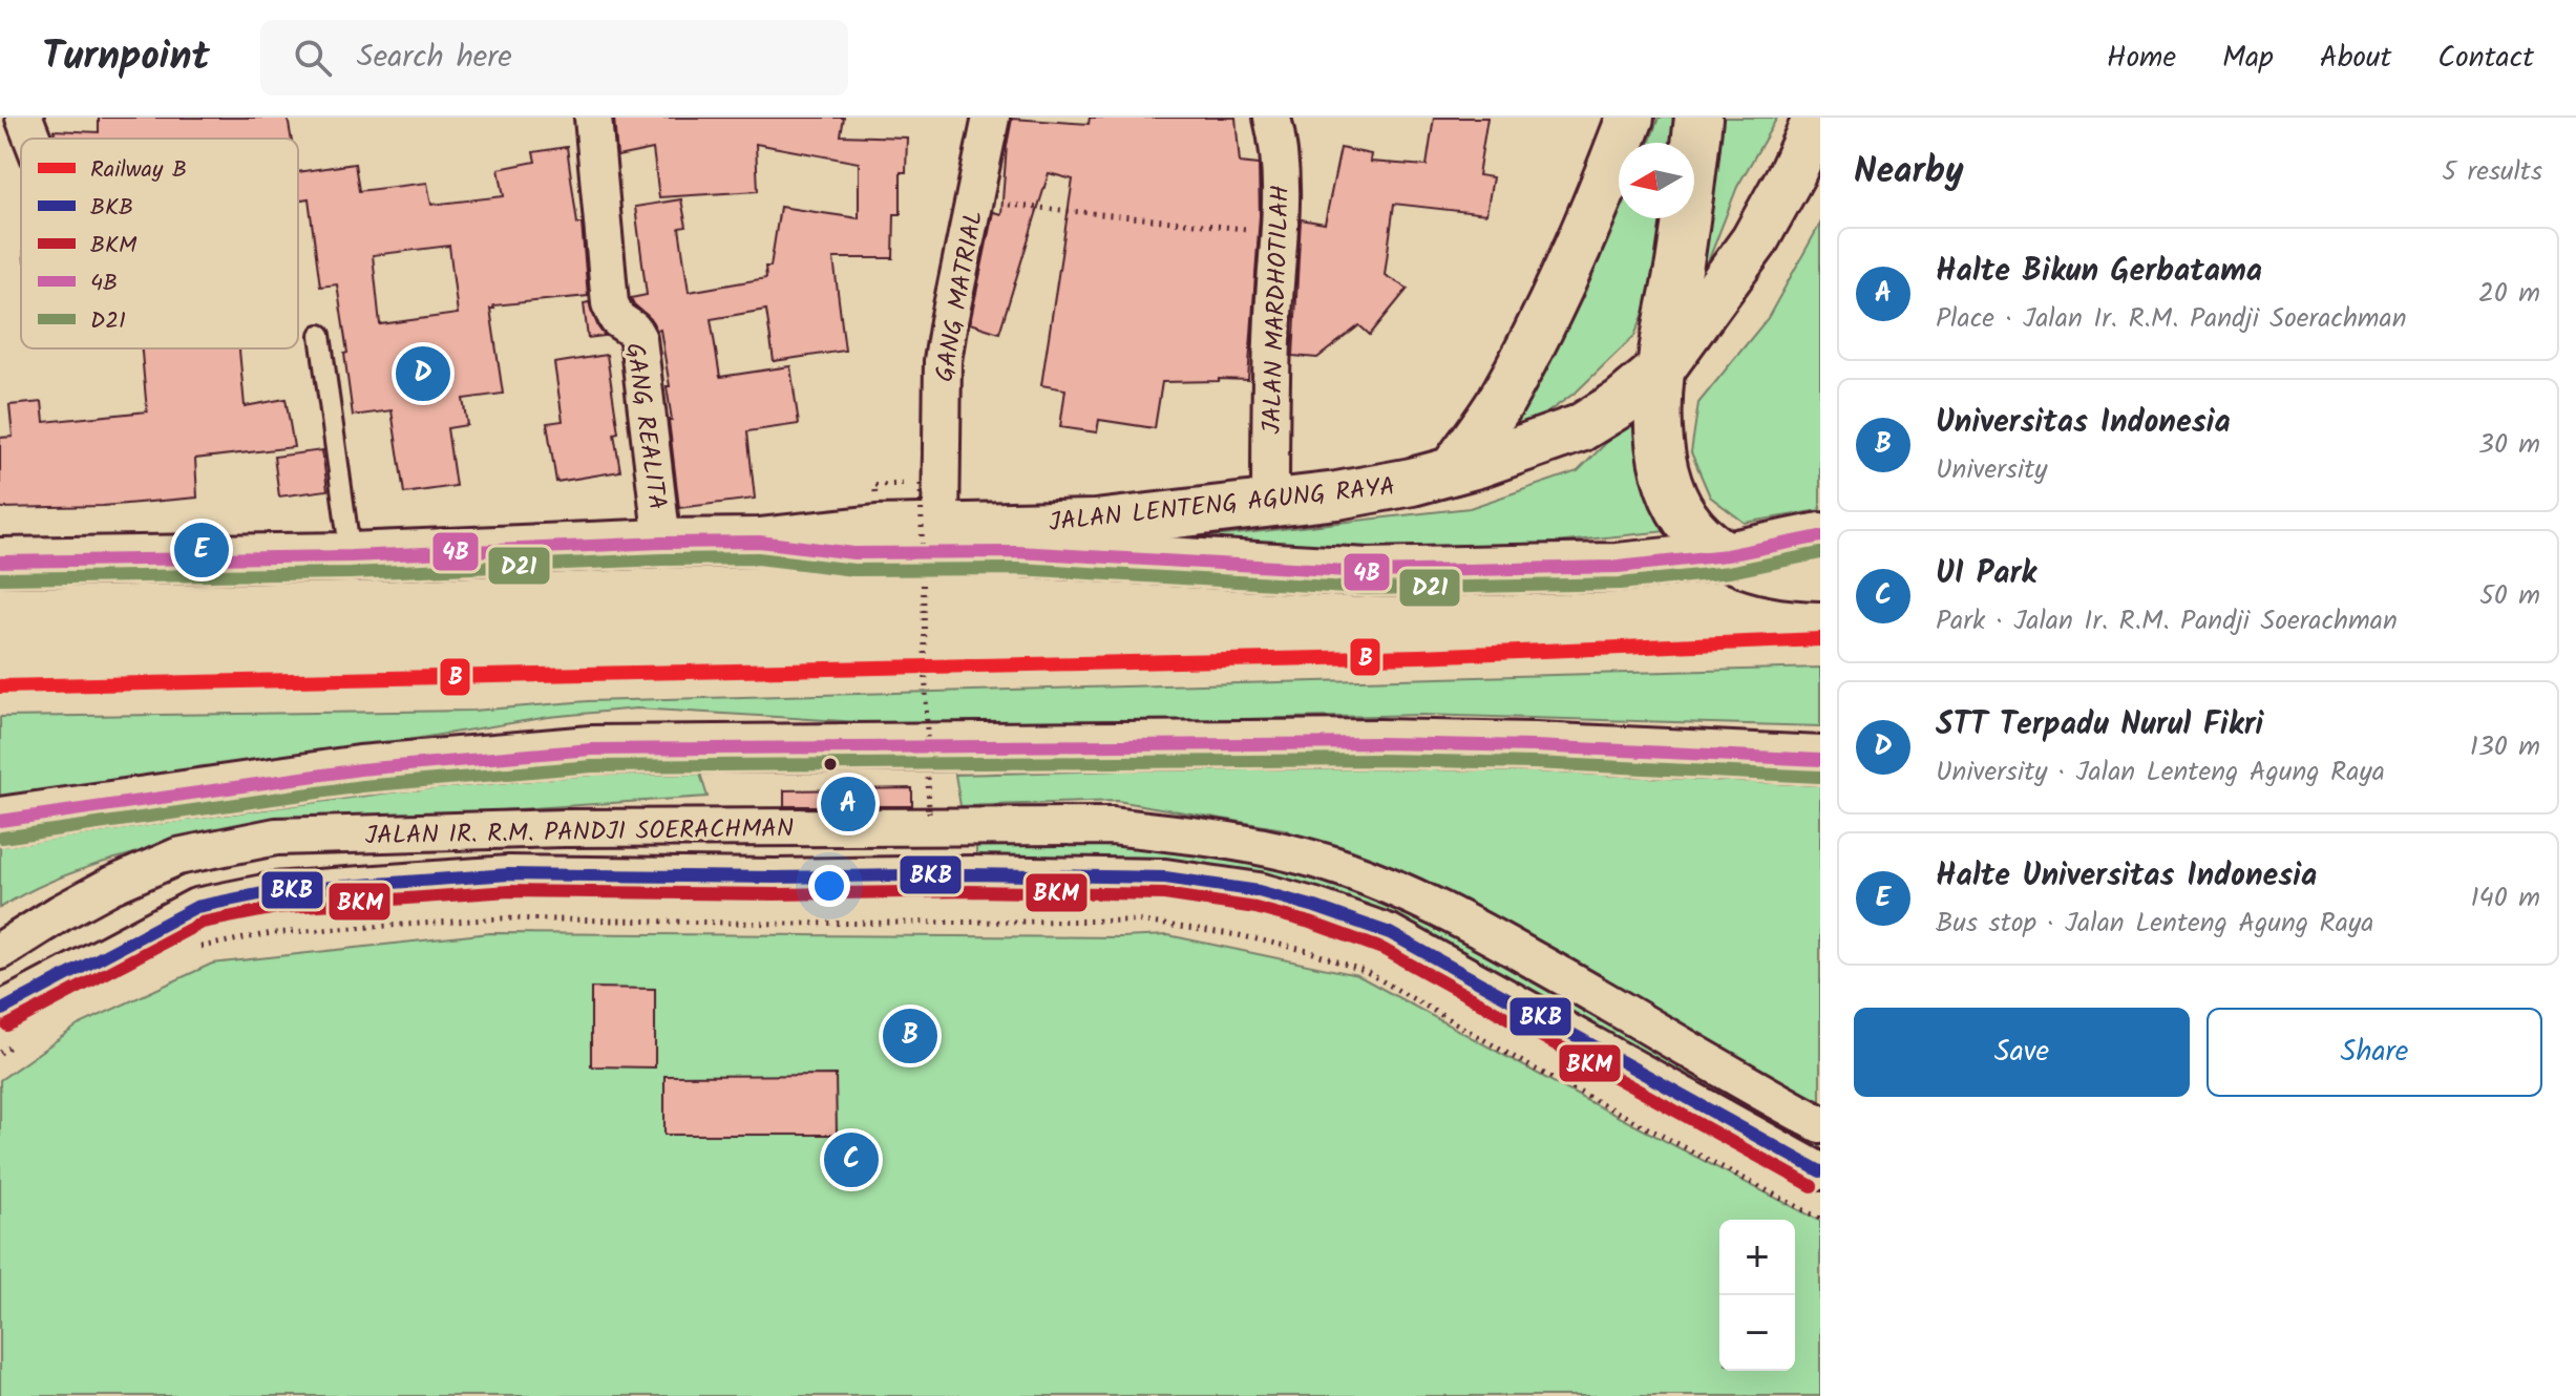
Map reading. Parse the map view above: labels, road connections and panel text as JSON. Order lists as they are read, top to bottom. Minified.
{"streets":{"main road":["JALAN LENTENG AGUNG RAYA"],"street":["GANG MATRIAL","JALAN MARDHOTILAH","GANG REALITA","JALAN IR. R.M. PANDJI SOERACHMAN"]},"crossings":[["GANG MATRIAL","JALAN LENTENG AGUNG RAYA"],["JALAN MARDHOTILAH","JALAN LENTENG AGUNG RAYA"],["GANG REALITA","JALAN LENTENG AGUNG RAYA"]],"lines":["transit line 4B","transit line D21","rail line B","transit line BKB","transit line BKM"],"legend":["Railway B","BKB","BKM","4B","D21"],"north":"left","page":{"header":"Turnpoint","search":"Search here","nav":["Home","Map","About","Contact"],"heading":["Nearby","5 results"],"list":[{"mark":"A","name":"Halte Bikun Gerbatama","note":"Place · Jalan Ir. R.M. Pandji Soerachman","value":"20 m"},{"mark":"B","name":"Universitas Indonesia","note":"University","value":"30 m"},{"mark":"C","name":"UI Park","note":"Park · Jalan Ir. R.M. Pandji Soerachman","value":"50 m"},{"mark":"D","name":"STT Terpadu Nurul Fikri","note":"University · Jalan Lenteng Agung Raya","value":"130 m"},{"mark":"E","name":"Halte Universitas Indonesia","note":"Bus stop · Jalan Lenteng Agung Raya","value":"140 m"}],"pins":["D","E","A","B","C"],"buttons":["Save","Share"],"map_buttons":["+","−"]}}
